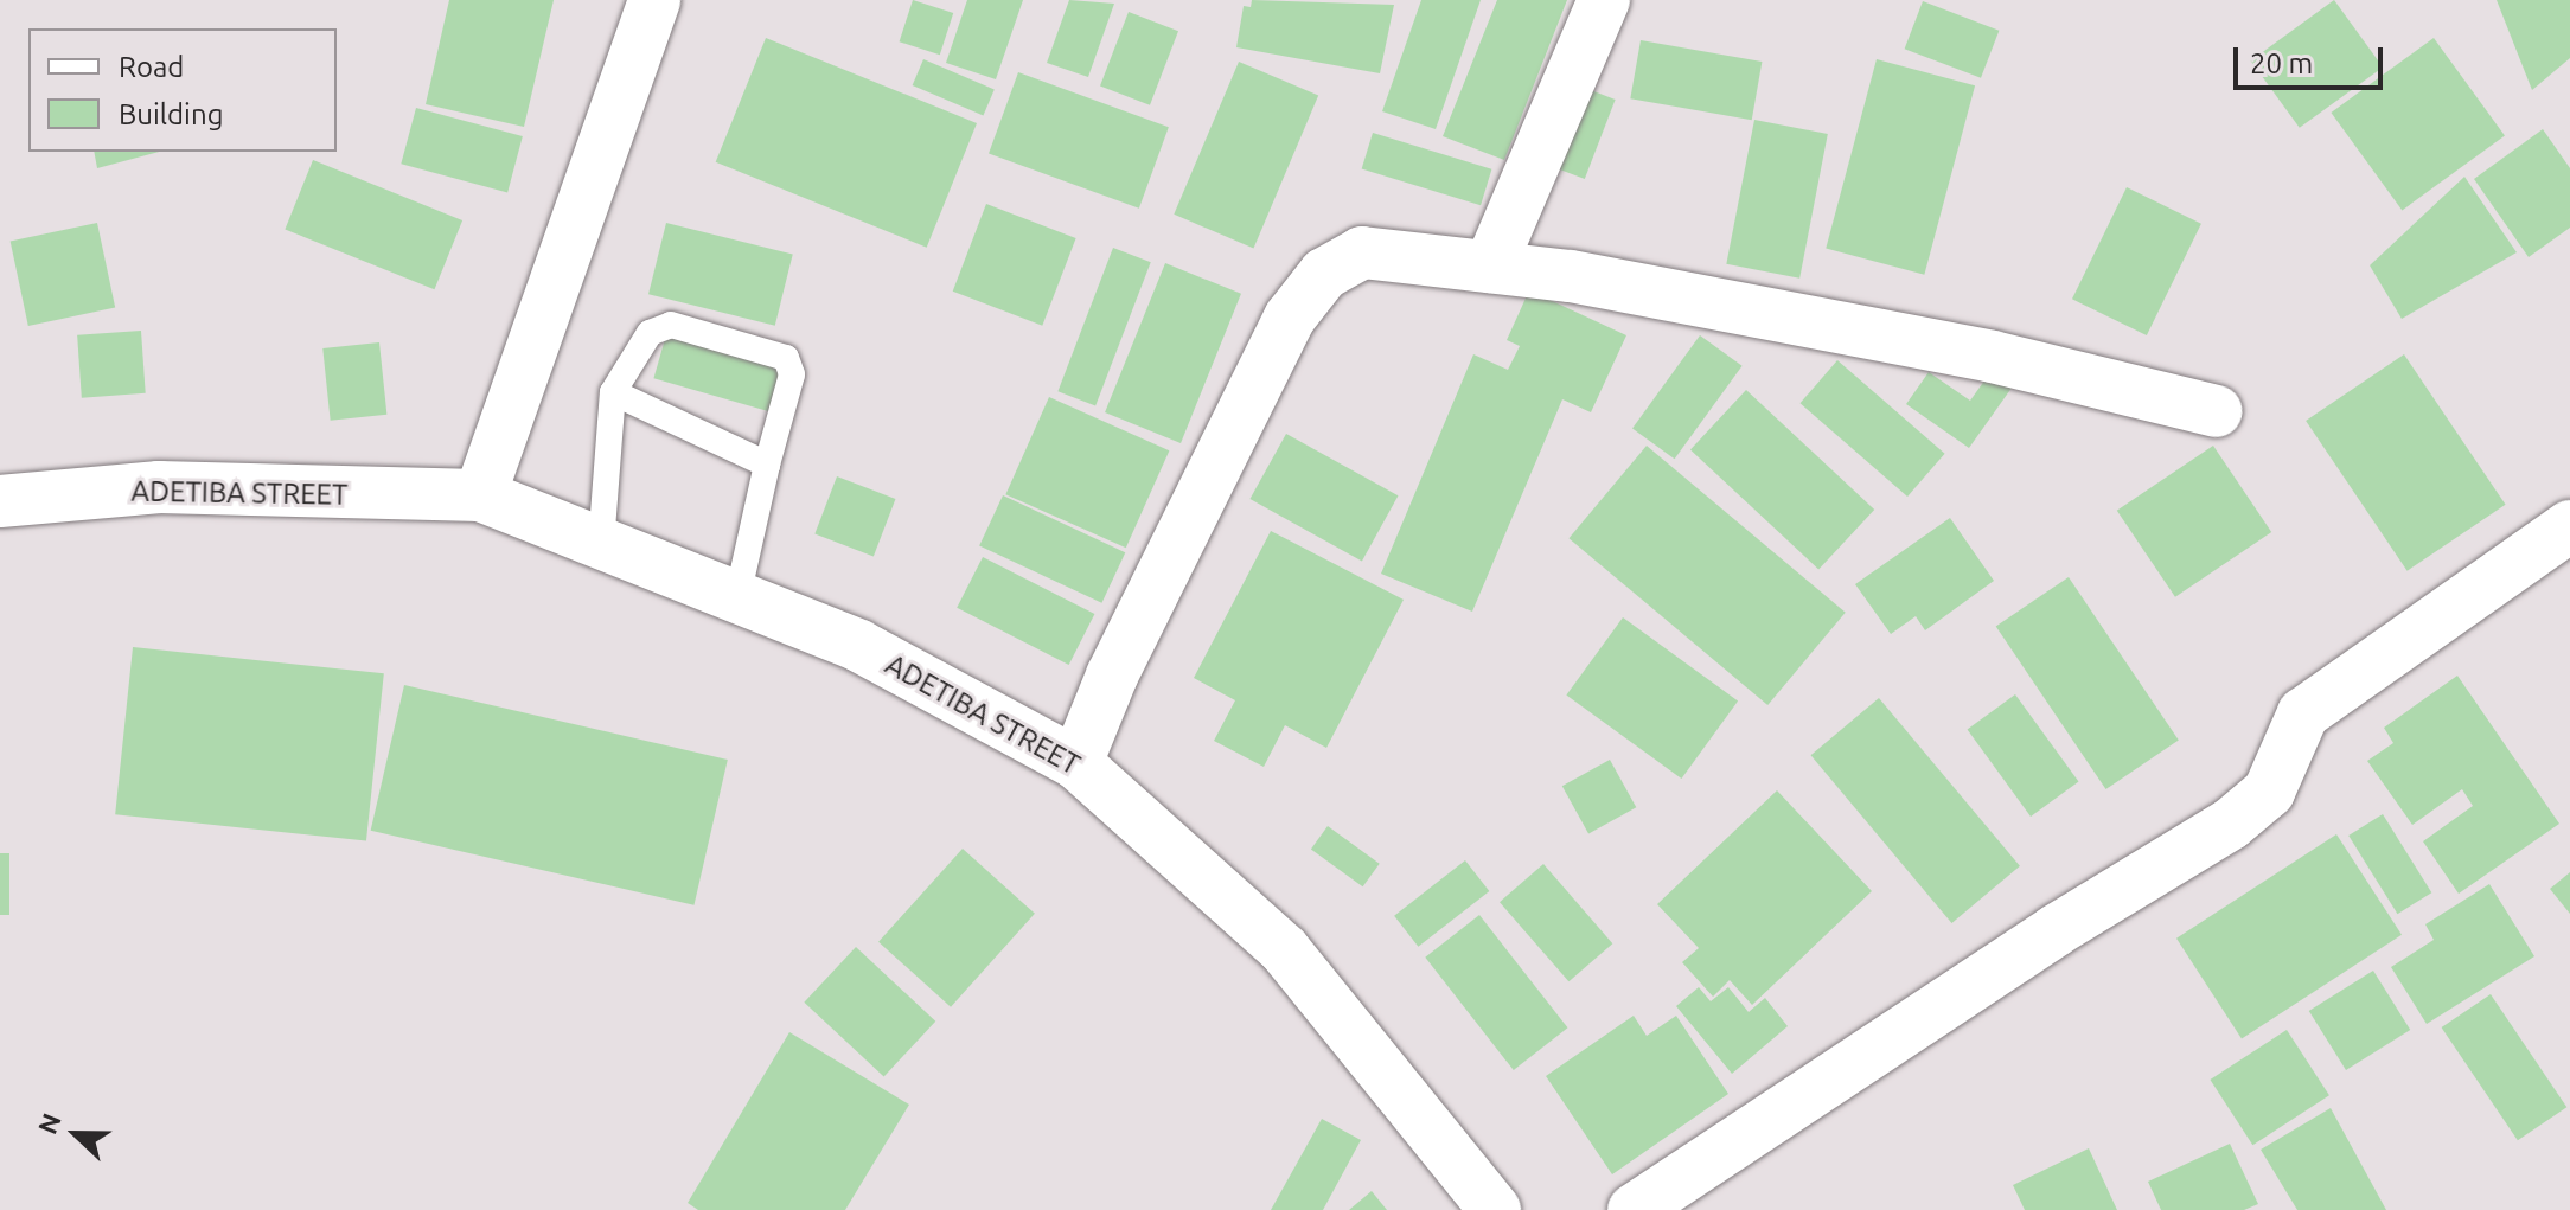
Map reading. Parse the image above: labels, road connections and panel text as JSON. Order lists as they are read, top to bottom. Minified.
{"streets":{"street":["ADETIBA STREET"]},"legend":["Road","Building"],"scale_bar":"20 m","north":"left"}
